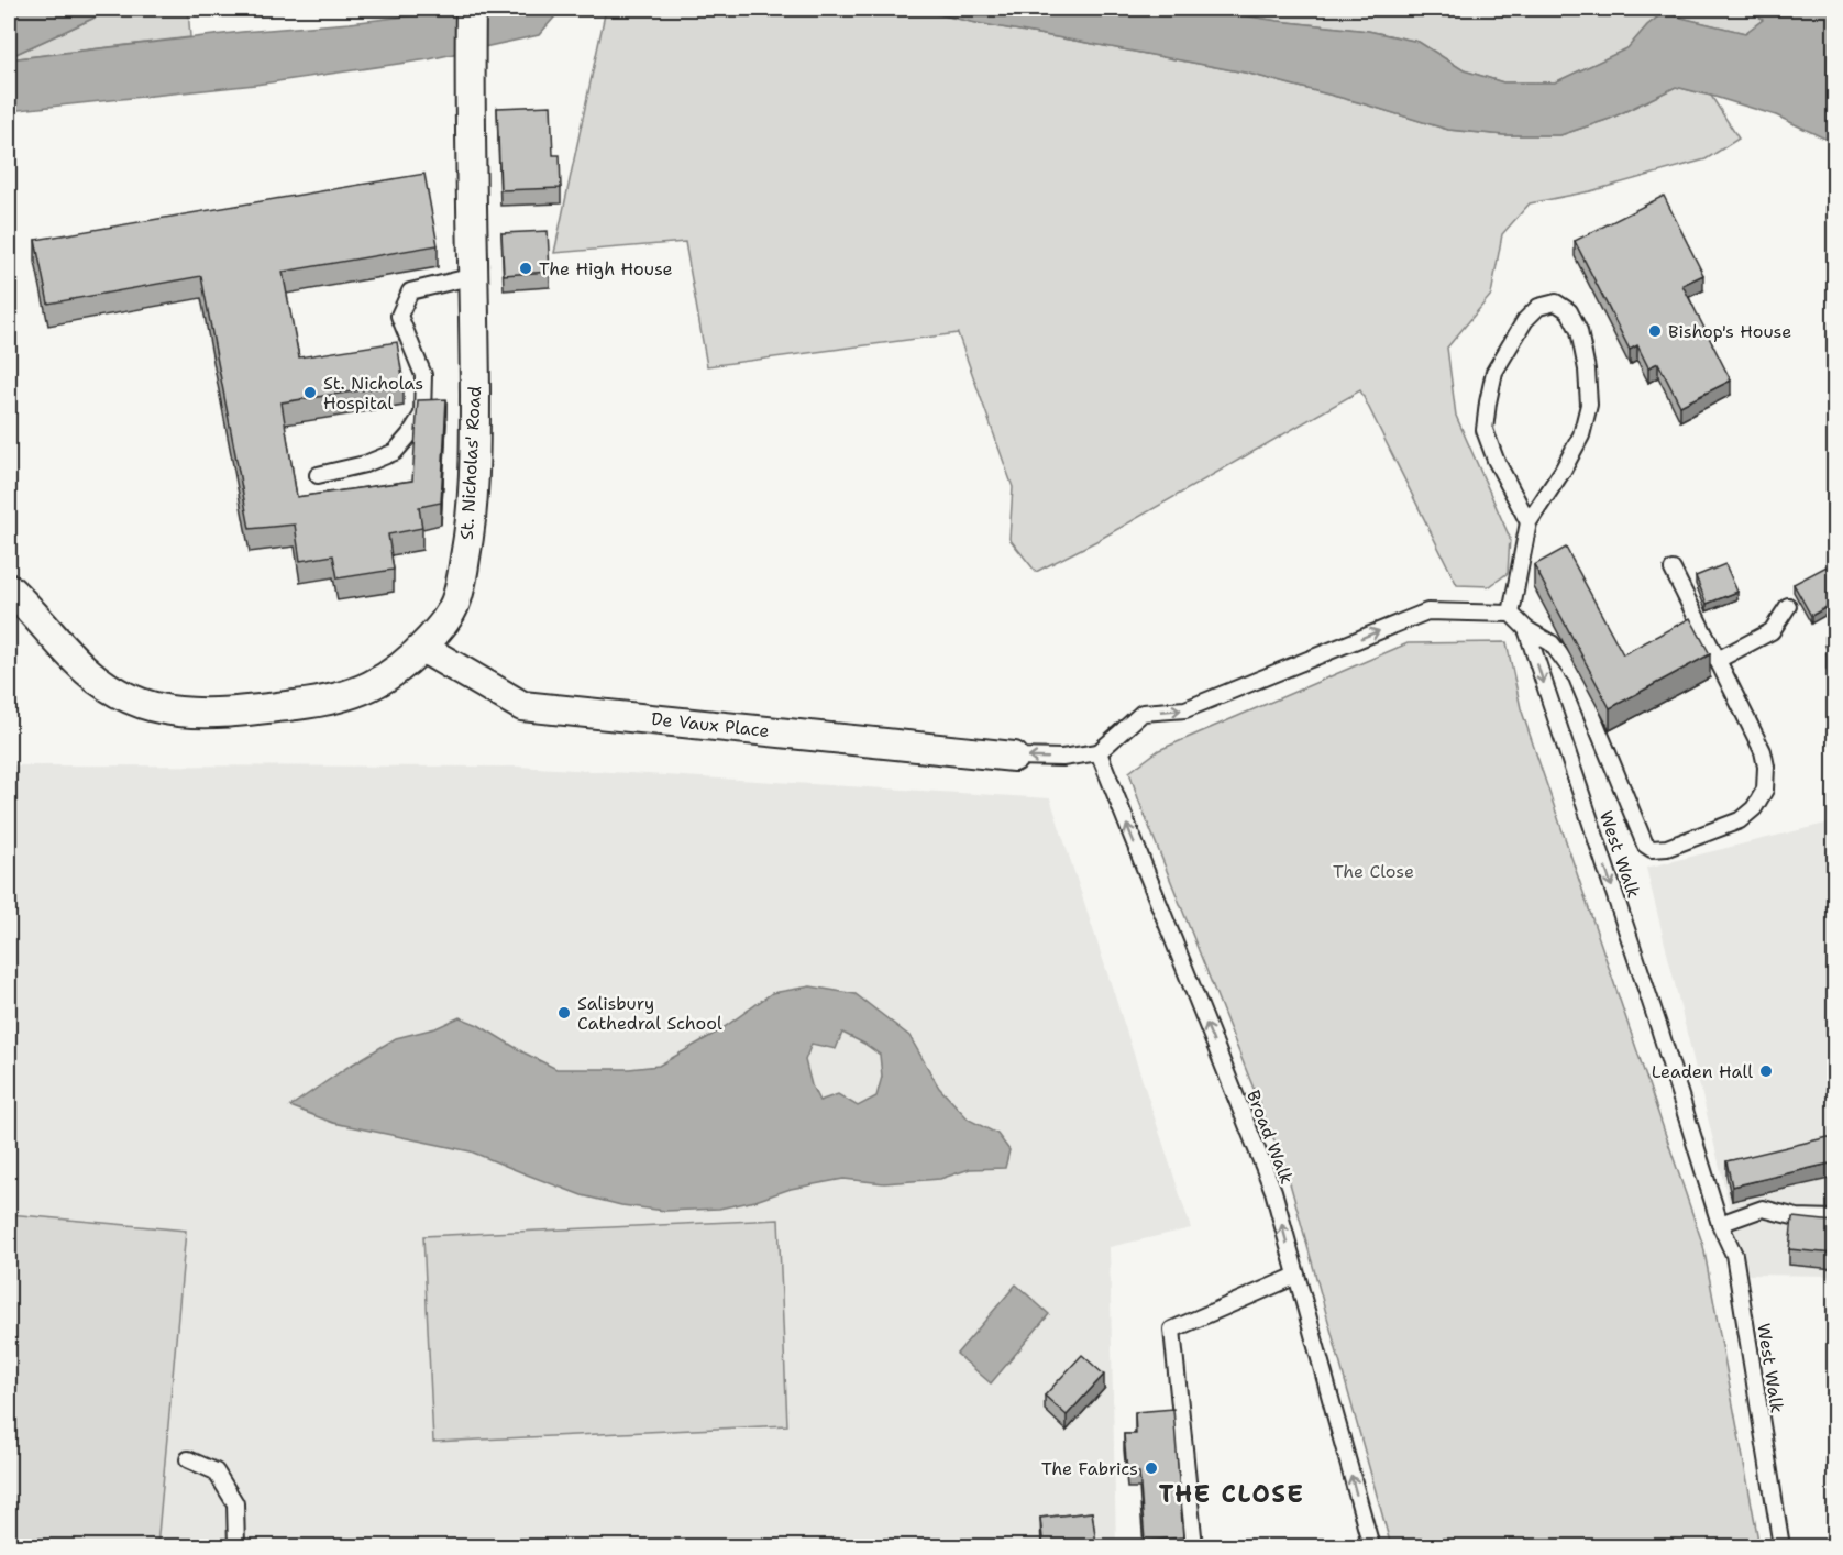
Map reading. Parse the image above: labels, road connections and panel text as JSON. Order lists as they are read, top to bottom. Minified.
{"streets":{"street":["St. Nicholas' Road","De Vaux Place"],"lane":["West Walk","Broad Walk"]},"crossings":[["St. Nicholas' Road","De Vaux Place"]],"one_way":["West Walk","Broad Walk"],"districts":["THE CLOSE"],"parks":["The Close"],"places":["The High House","Bishop's House","St. Nicholas Hospital","Salisbury Cathedral School","Leaden Hall","The Fabrics"]}
